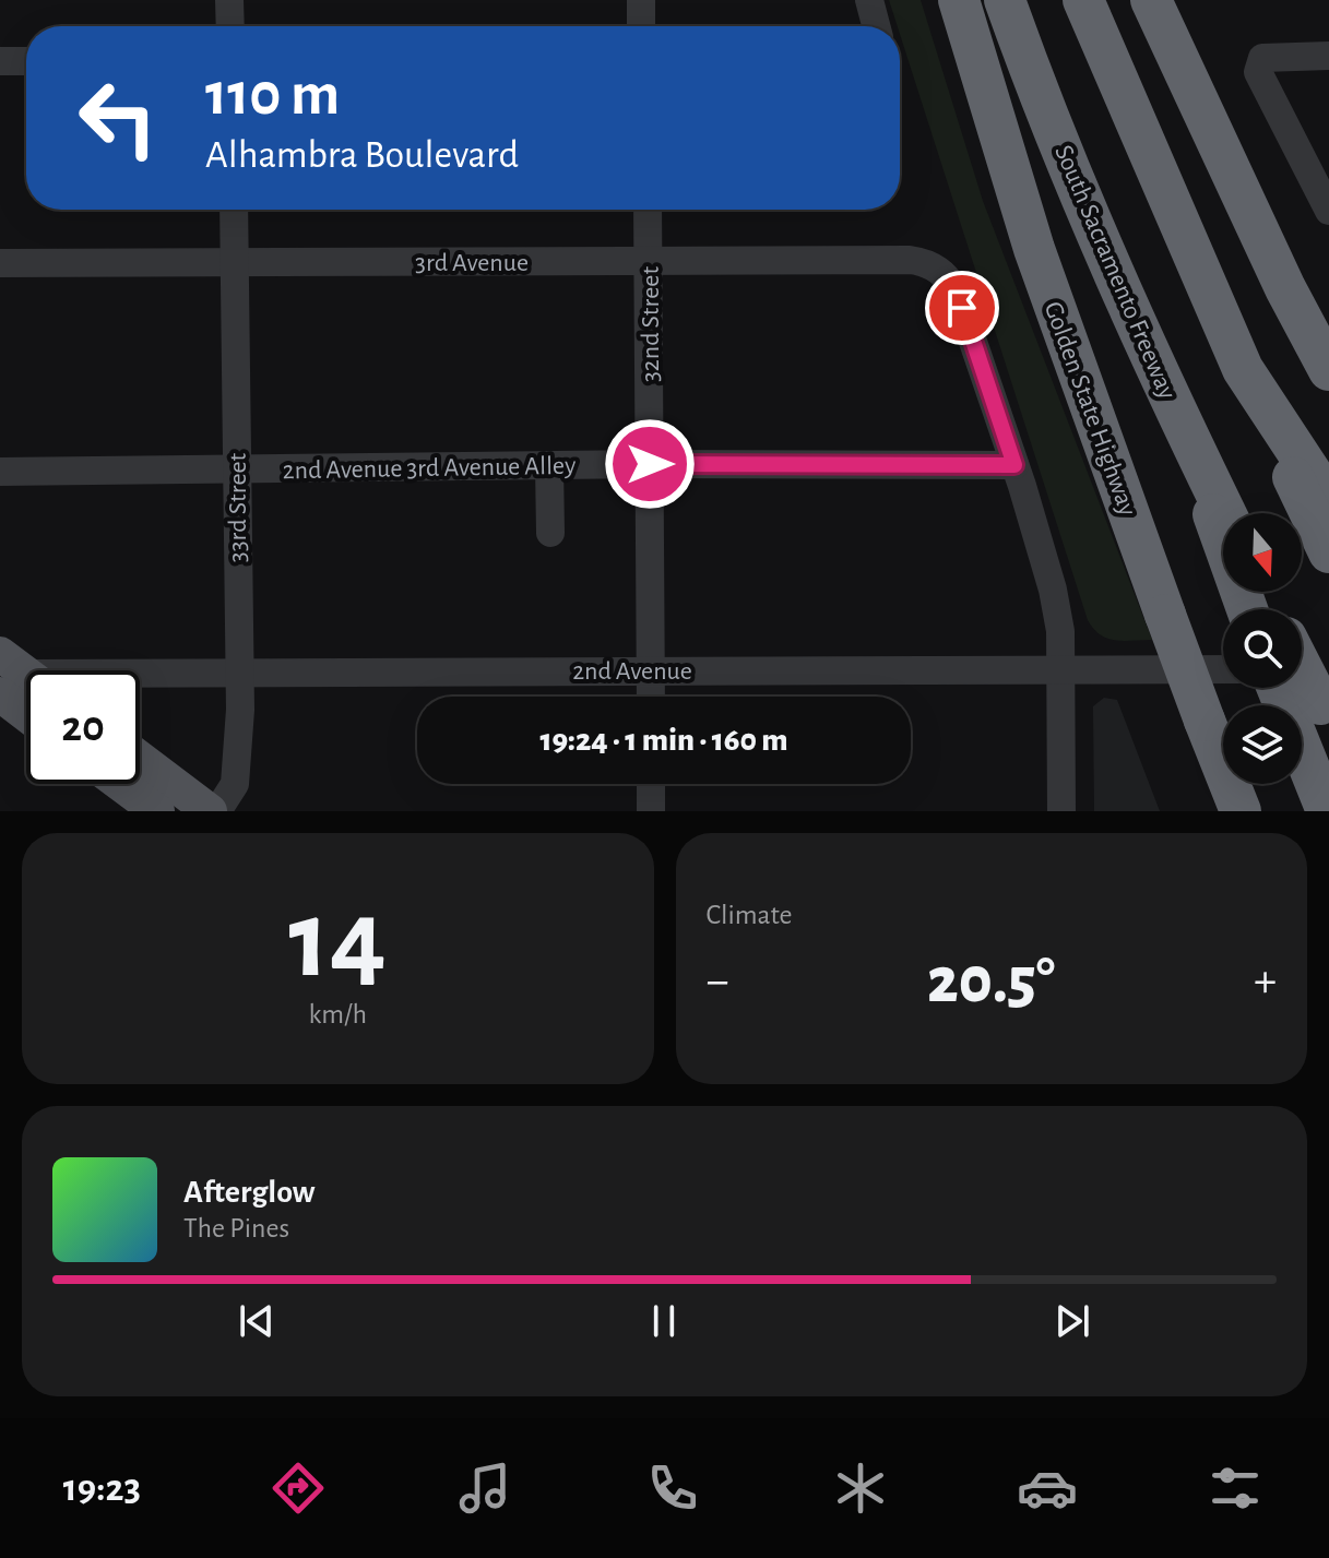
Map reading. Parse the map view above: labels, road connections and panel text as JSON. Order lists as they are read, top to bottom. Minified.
{"streets":{"highway":["South Sacramento Freeway","Golden State Highway"],"street":["3rd Avenue","32nd Street","2nd Avenue 3rd Avenue Alley","33rd Street","2nd Avenue"]},"crossings":[["3rd Avenue","32nd Street"],["3rd Avenue","2nd Avenue 3rd Avenue Alley"],["3rd Avenue","33rd Street"],["32nd Street","2nd Avenue 3rd Avenue Alley"],["32nd Street","2nd Avenue"],["2nd Avenue 3rd Avenue Alley","33rd Street"],["33rd Street","2nd Avenue"]],"north":"bottom","page":{"turn":["110 m","Alhambra Boulevard"],"limit":"20","trip":"19:24 · 1 min · 160 m","tile":[["14","km/h"],"Climate"],"heat":["−","20.5°","+"],"song":["Afterglow","The Pines"],"tabs":"19:23"}}
